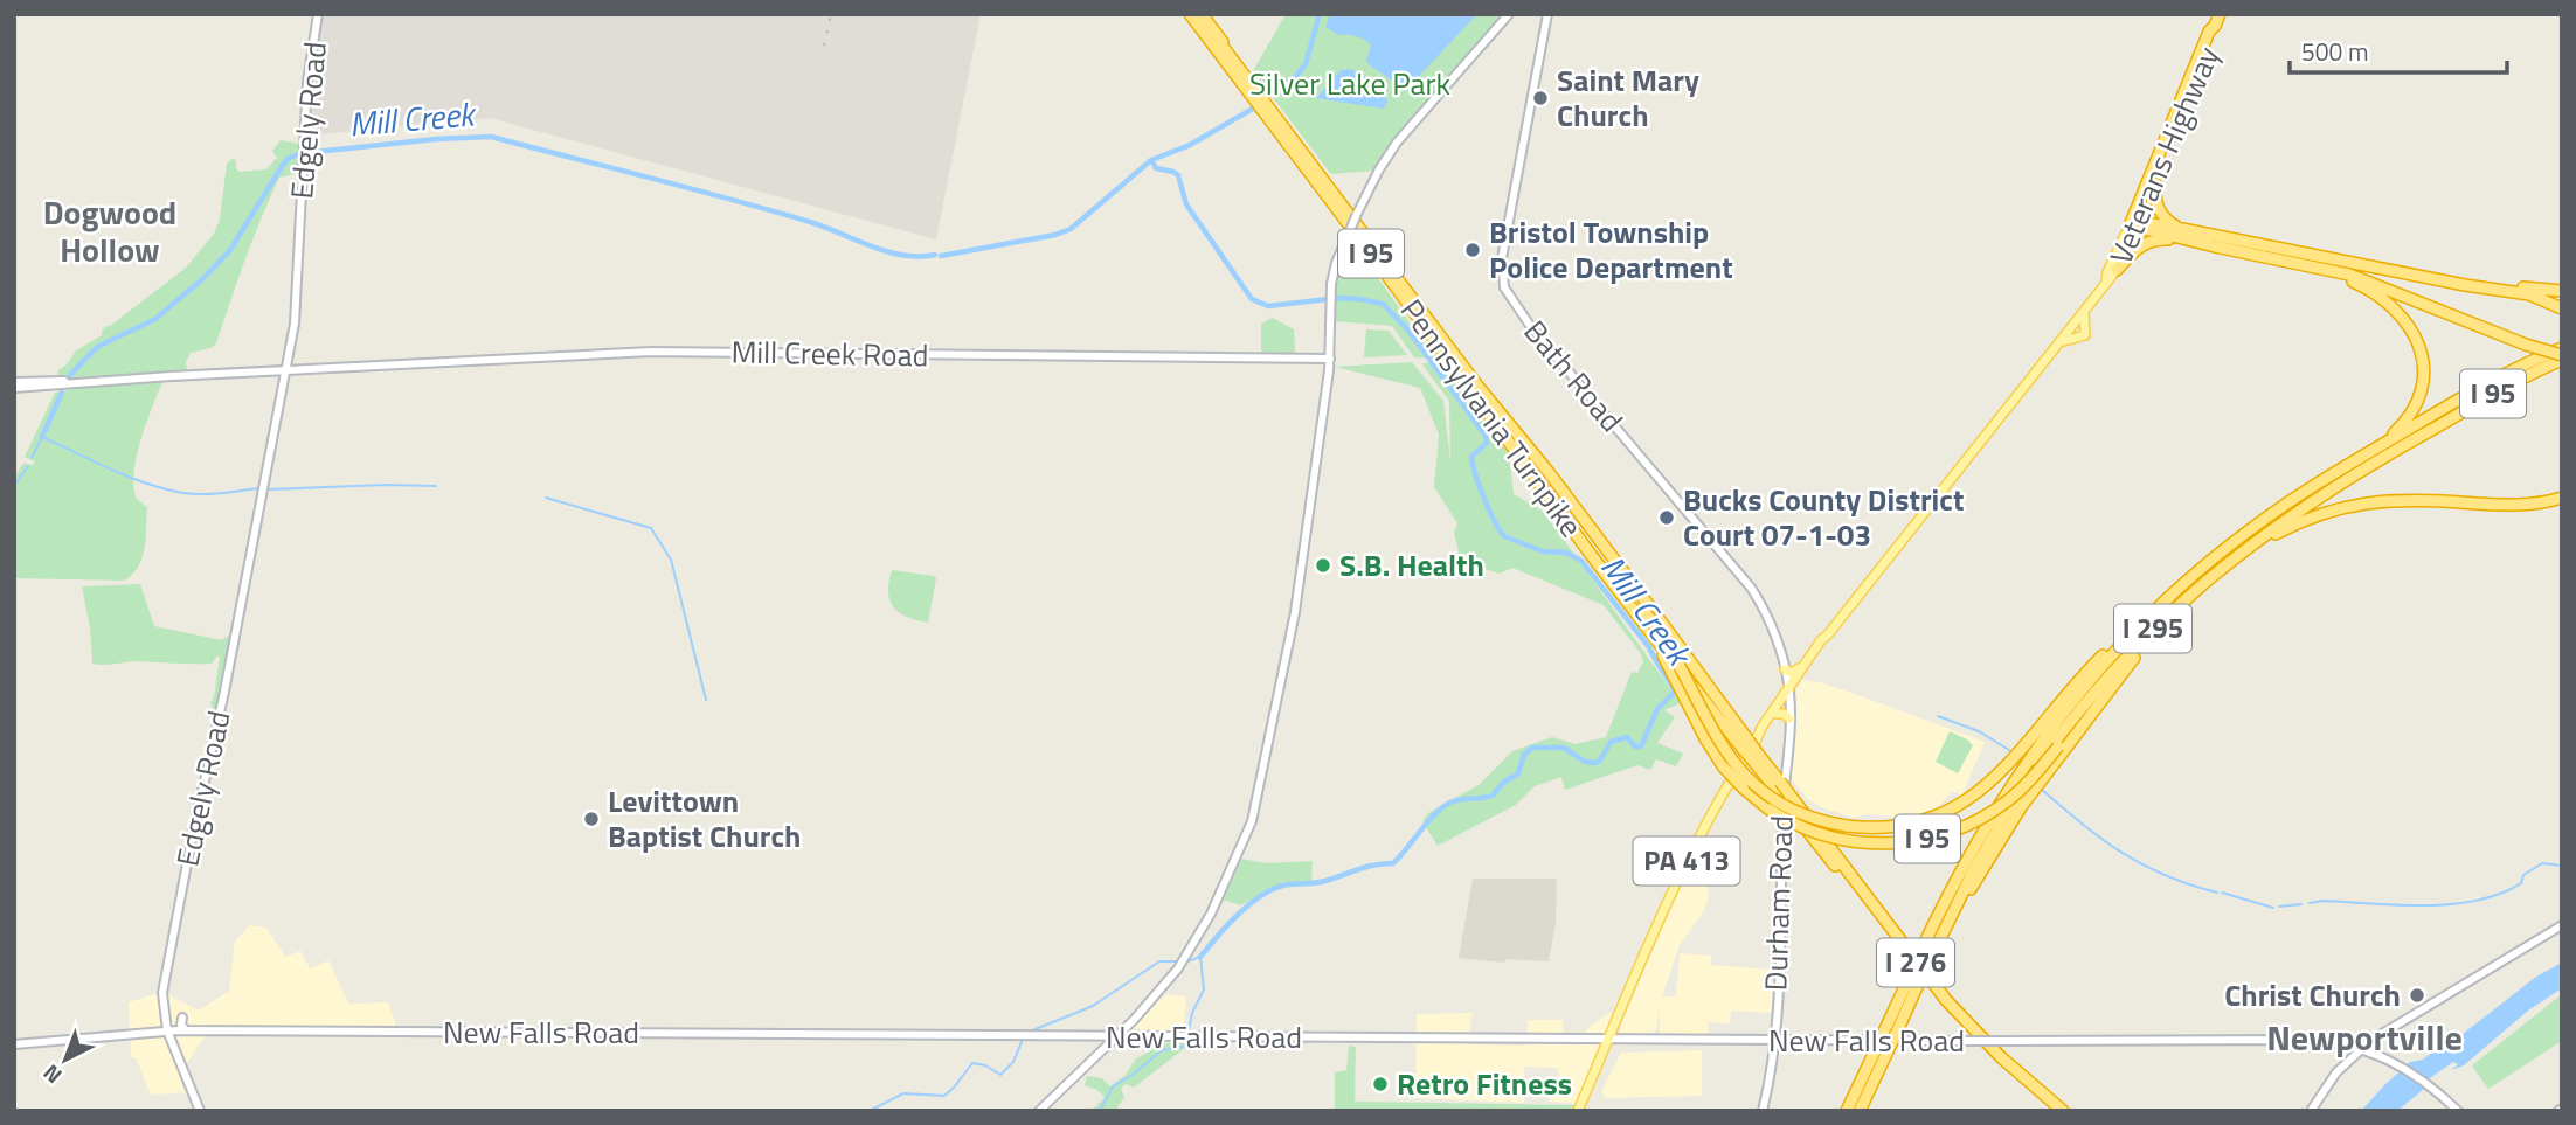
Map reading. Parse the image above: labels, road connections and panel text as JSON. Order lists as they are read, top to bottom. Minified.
{"streets":{"highway":["Veterans Highway","I 95","Pennsylvania Turnpike","I 295","PA 413","I 276"],"main road":["Edgely Road","Mill Creek Road","Bath Road","Durham Road","New Falls Road"]},"crossings":[["Edgely Road","Mill Creek Road"],["Edgely Road","New Falls Road"],["Veterans Highway","Bath Road"],["Veterans Highway","Pennsylvania Turnpike"],["Veterans Highway","Durham Road"],["Veterans Highway","New Falls Road"],["I 95","Pennsylvania Turnpike"],["I 95","I 295"],["Bath Road","Durham Road"],["Durham Road","New Falls Road"]],"districts":["Dogwood Hollow","Newportville"],"water":["Mill Creek"],"parks":["Silver Lake Park"],"places":["Saint Mary Church","Bristol Township Police Department","Bucks County District Court 07-1-03","S.B. Health","Levittown Baptist Church","Christ Church","Retro Fitness"],"scale_bar":"500 m","north":"bottom left"}
